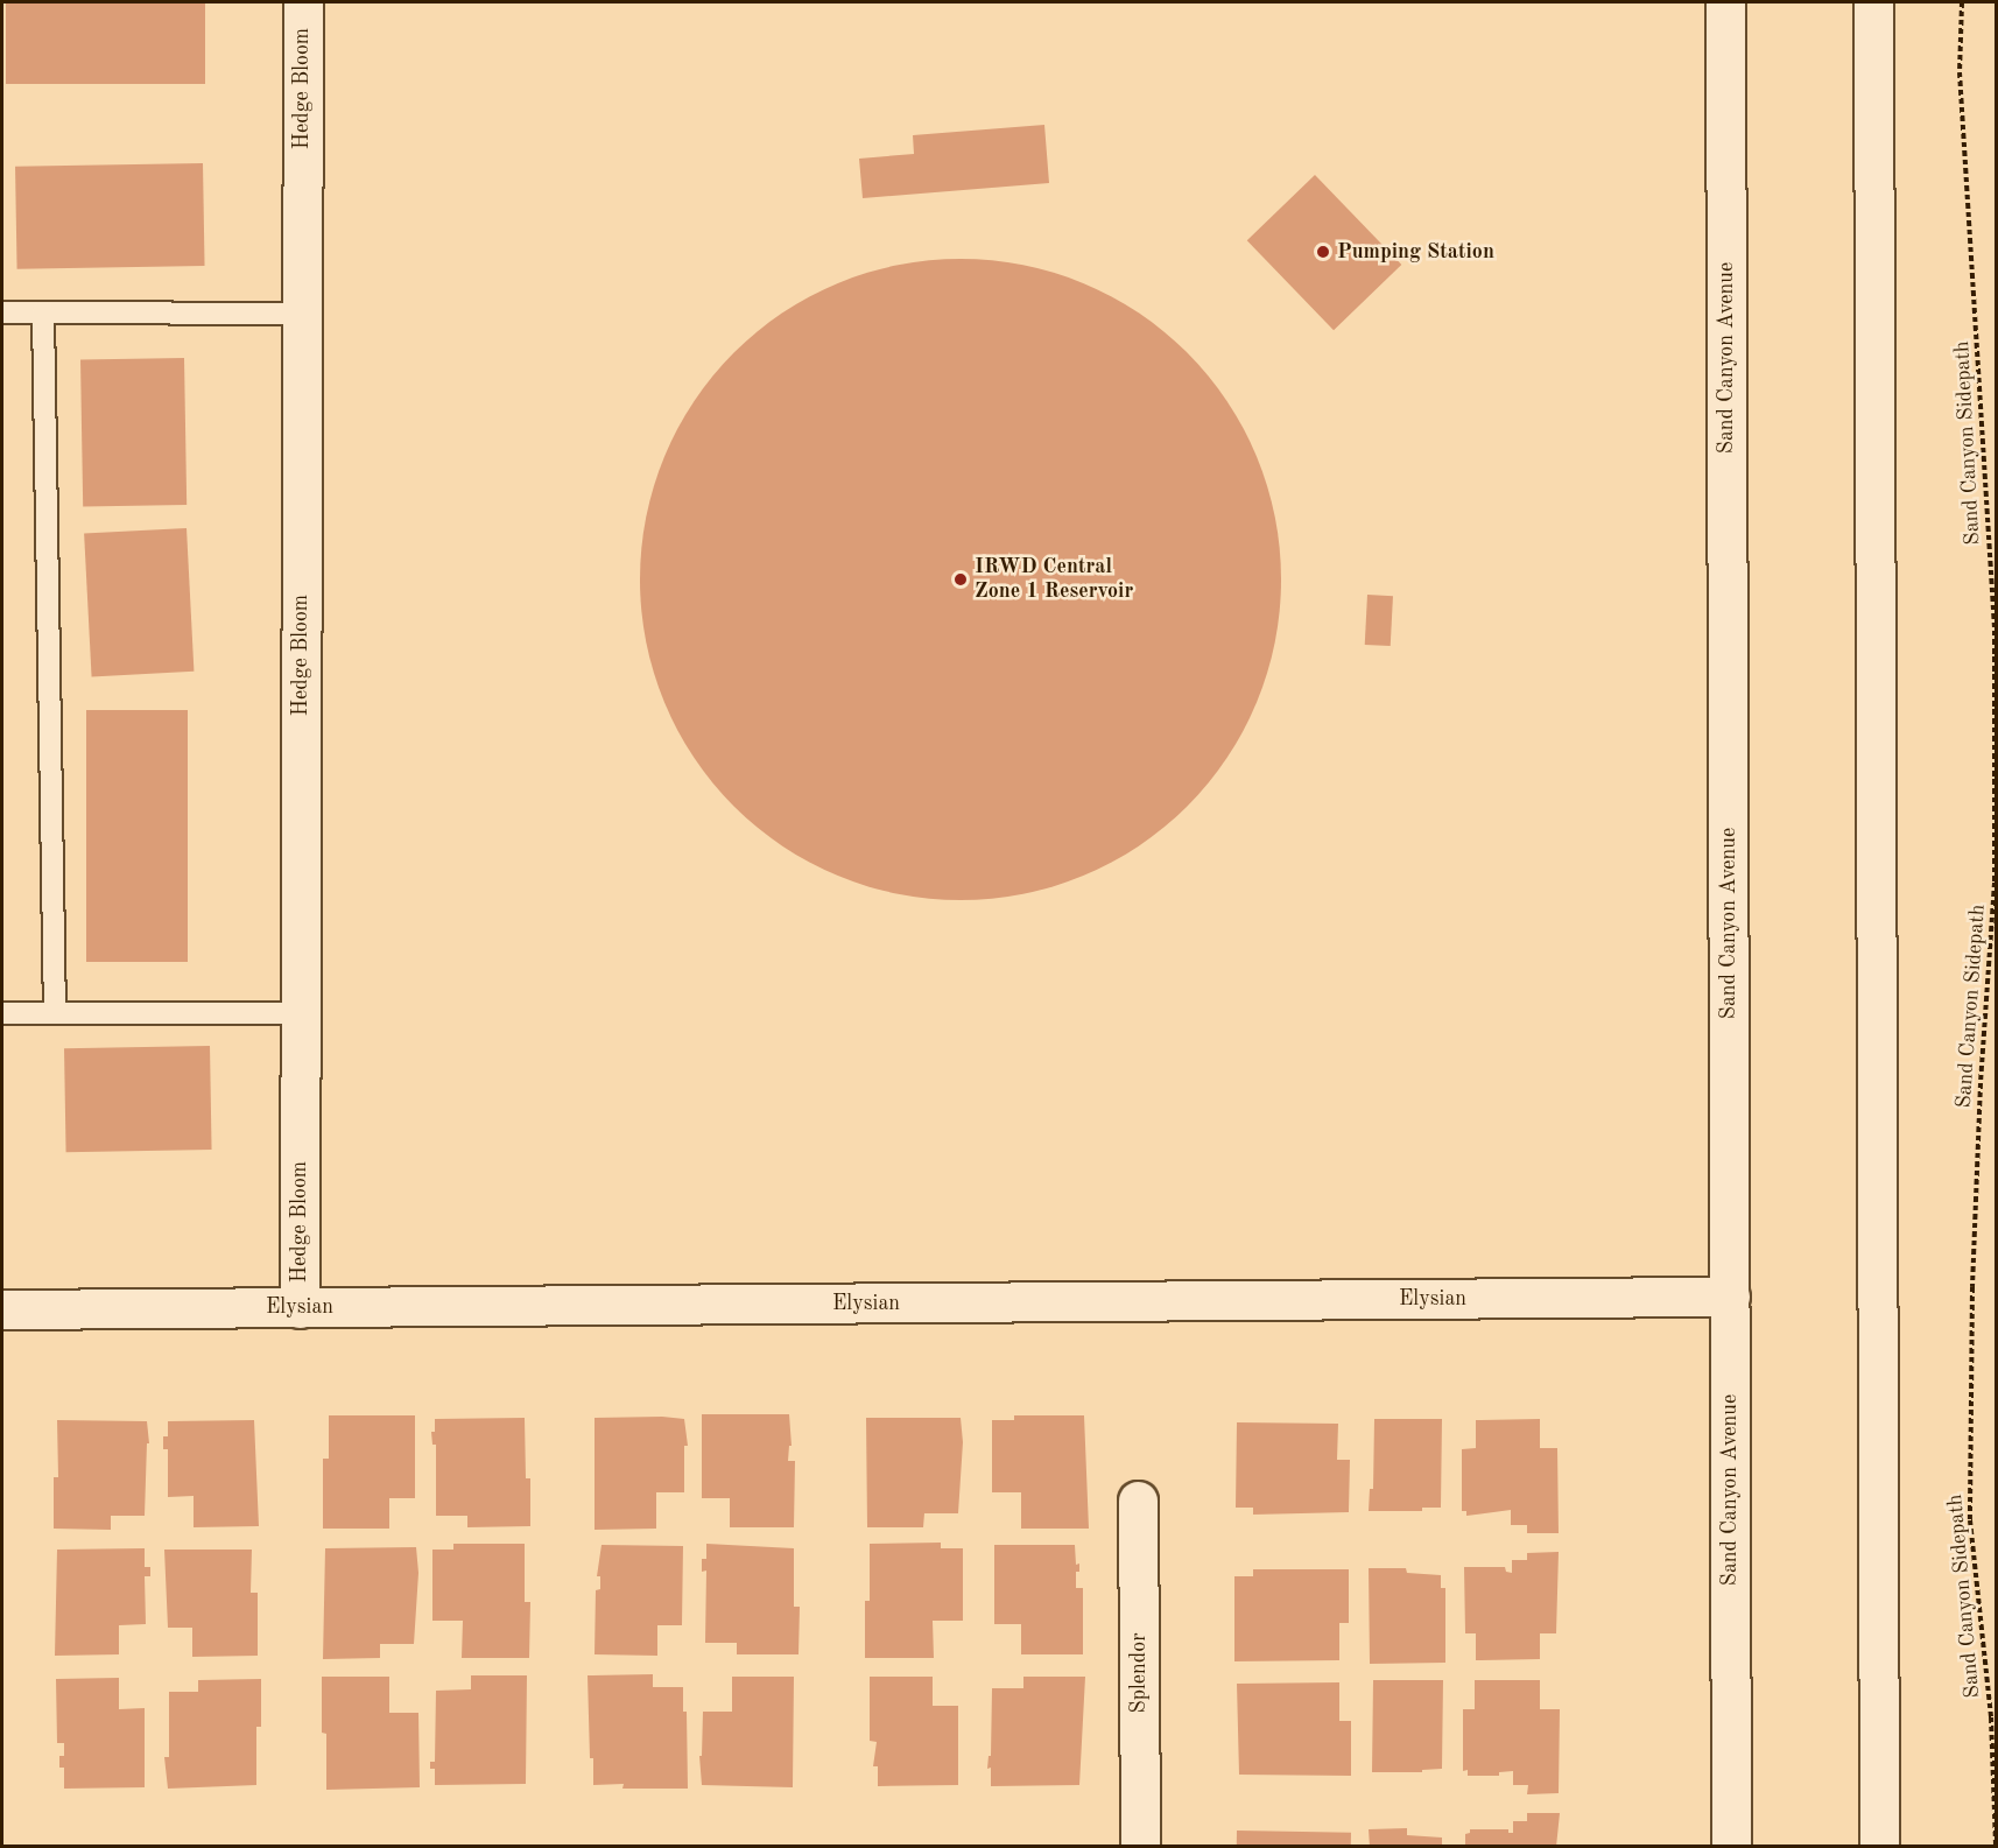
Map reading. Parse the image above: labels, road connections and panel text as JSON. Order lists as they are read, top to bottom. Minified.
{"streets":{"main road":["Hedge Bloom","Sand Canyon Avenue","Elysian","Splendor"],"path":["Sand Canyon Sidepath"]},"crossings":[["Hedge Bloom","Elysian"],["Sand Canyon Avenue","Elysian"]],"places":["Pumping Station","IRWD Central Zone 1 Reservoir"]}
